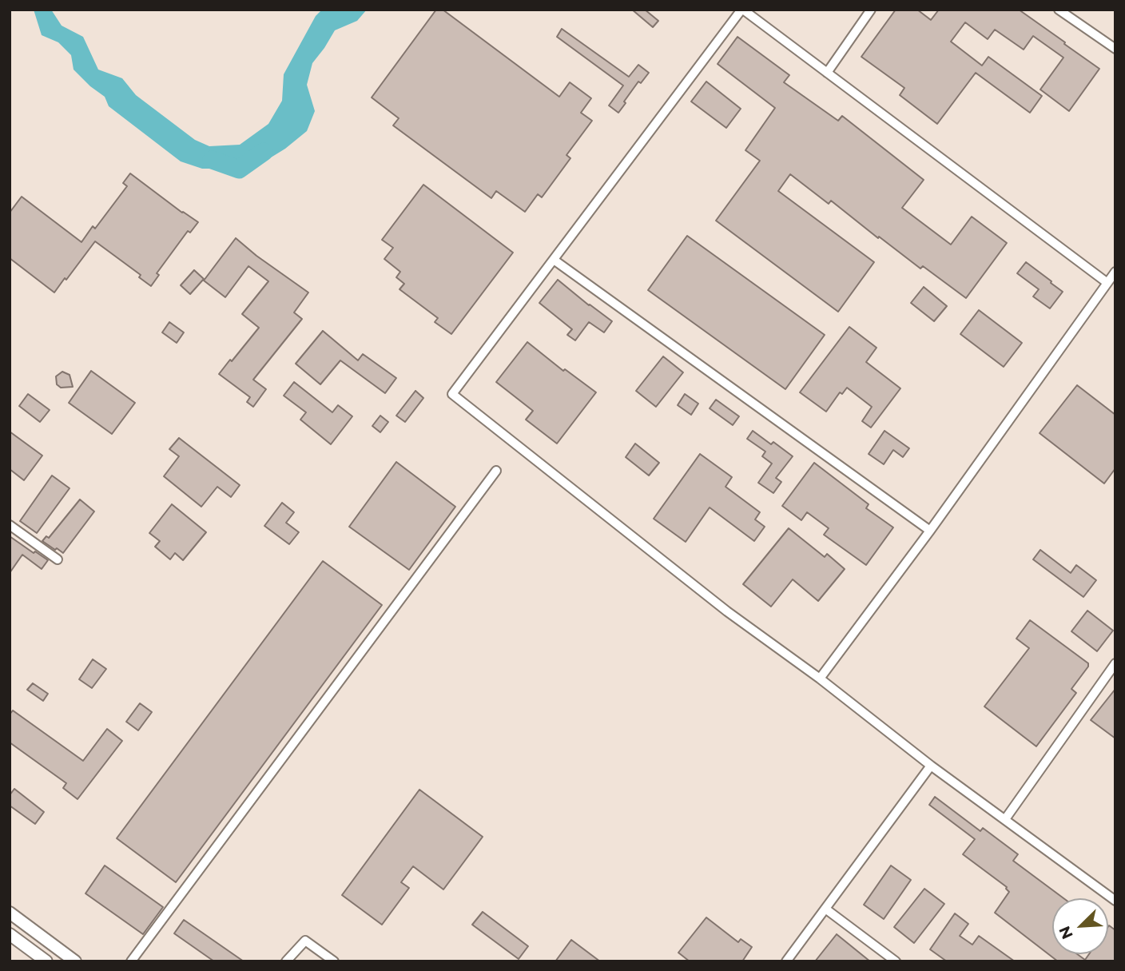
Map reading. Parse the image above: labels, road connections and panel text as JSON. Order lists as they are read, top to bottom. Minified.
{"north":"bottom left"}
